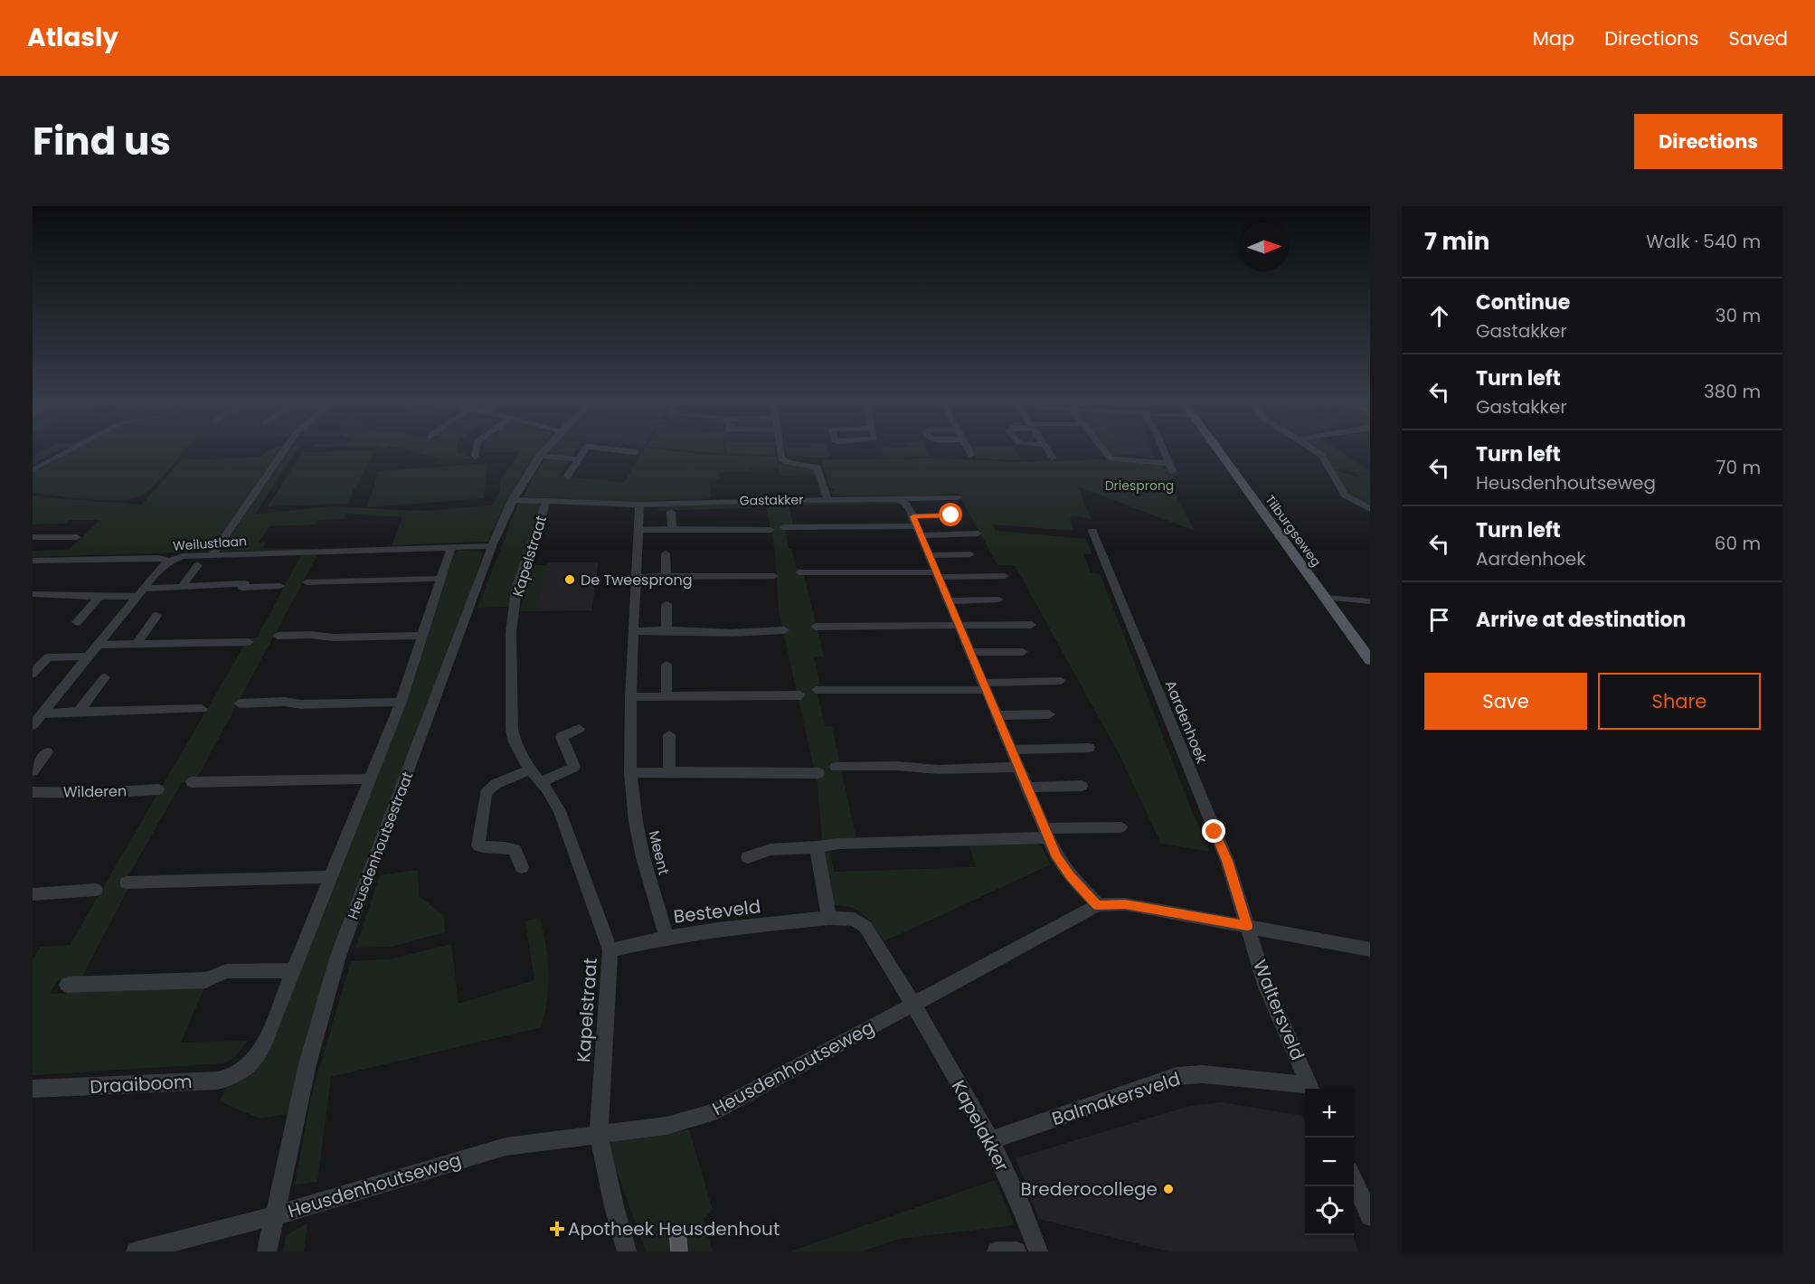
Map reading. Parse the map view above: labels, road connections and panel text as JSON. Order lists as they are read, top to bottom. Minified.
{"streets":{"main road":["Tilburgseweg"],"street":["Gastakker","Weilustlaan","Kapelstraat","Aardenhoek","Wilderen","Heusdenhoutsestraat","Meent","Besteveld","Waltersveld","Heusdenhoutseweg","Draaiboom","Balmakersveld","Kapelakker"]},"crossings":[["Gastakker","Meent"],["Weilustlaan","Heusdenhoutsestraat"],["Kapelstraat","Besteveld"],["Kapelstraat","Heusdenhoutseweg"],["Aardenhoek","Waltersveld"],["Aardenhoek","Heusdenhoutseweg"],["Heusdenhoutsestraat","Heusdenhoutseweg"],["Meent","Besteveld"],["Besteveld","Heusdenhoutseweg"],["Besteveld","Kapelakker"],["Waltersveld","Heusdenhoutseweg"],["Waltersveld","Balmakersveld"],["Heusdenhoutseweg","Kapelakker"],["Balmakersveld","Kapelakker"]],"parks":["Driesprong"],"places":{"other":["De Tweesprong","Brederocollege"],"health":["Apotheek Heusdenhout"]},"north":"right","page":{"header":"Atlasly","nav":["Map","Directions","Saved"],"title":"Find us","buttons":["Directions",["Save","Share"]],"heading":["7 min","Walk · 540 m"],"list":[["Continue","Gastakker","30 m"],["Turn left","Gastakker","380 m"],["Turn left","Heusdenhoutseweg","70 m"],["Turn left","Aardenhoek","60 m"],"Arrive at destination"],"map_buttons":["+","−"]}}
